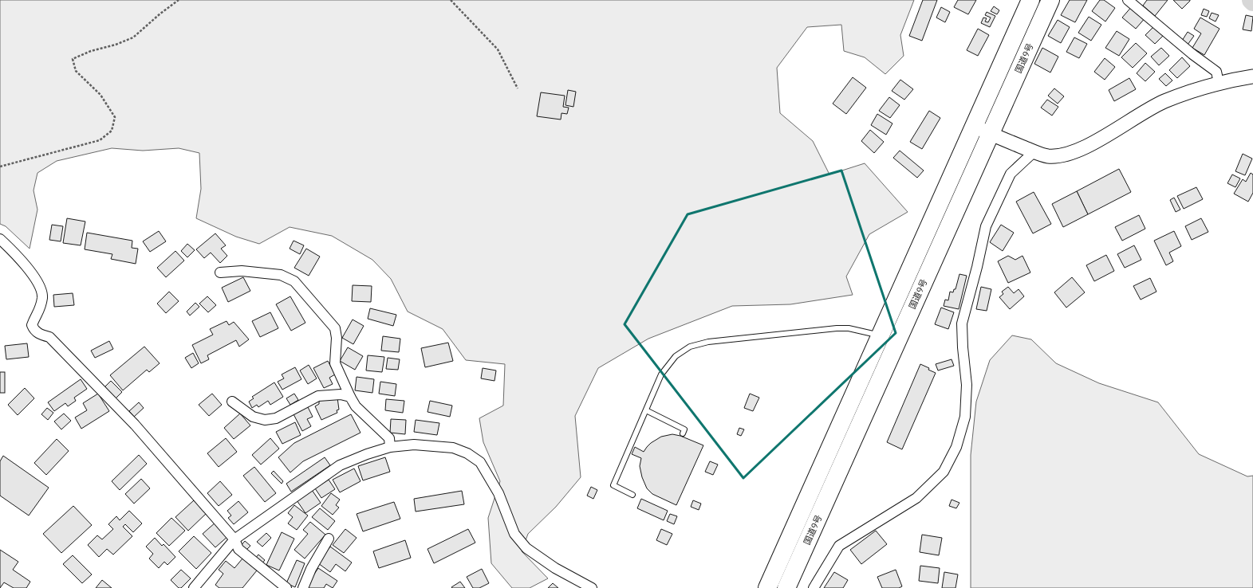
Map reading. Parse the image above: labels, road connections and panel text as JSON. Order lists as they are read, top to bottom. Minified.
{"streets":{"highway":["国道9号"]}}
